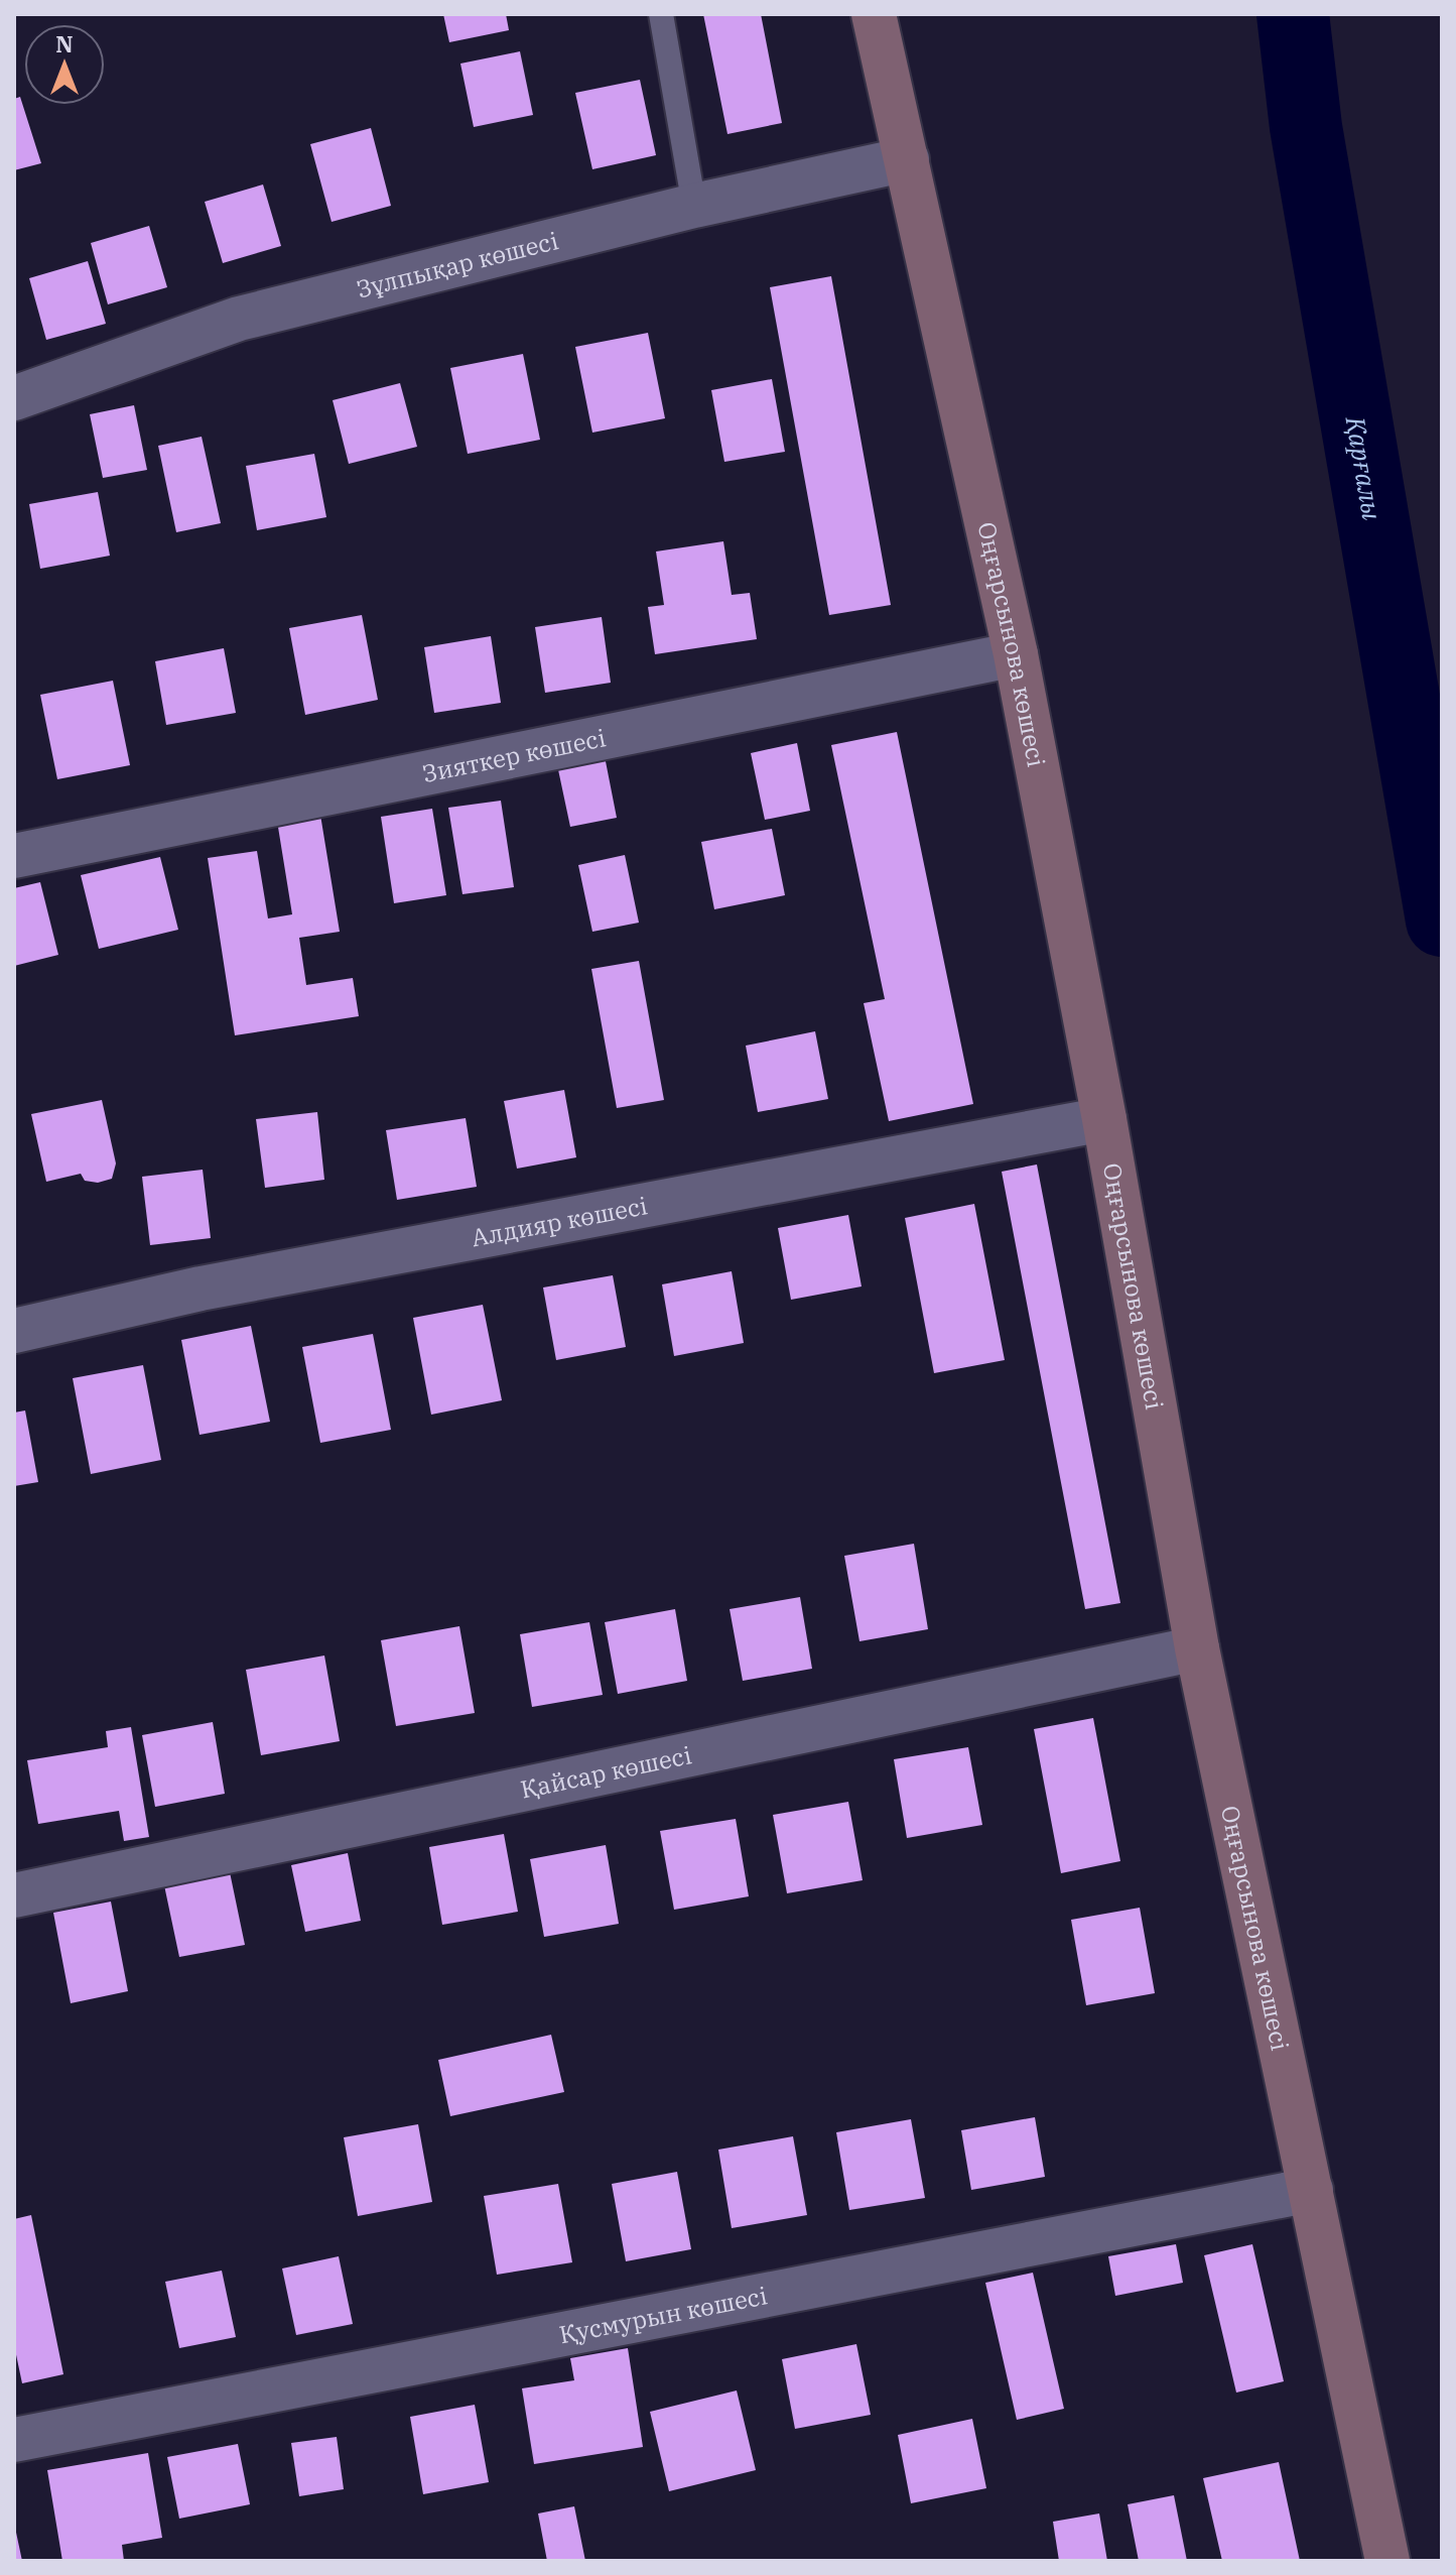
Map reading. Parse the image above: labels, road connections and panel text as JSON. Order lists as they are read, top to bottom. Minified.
{"streets":{"main road":["Оңғарсынова көшесі"],"street":["Зұлпықар көшесі","Зияткер көшесі","Алдияр көшесі","Қайсар көшесі","Қусмурын көшесі"]},"crossings":[["Зұлпықар көшесі","Оңғарсынова көшесі"],["Оңғарсынова көшесі","Зияткер көшесі"],["Оңғарсынова көшесі","Алдияр көшесі"],["Оңғарсынова көшесі","Қайсар көшесі"],["Оңғарсынова көшесі","Қусмурын көшесі"]],"water":["Қарғалы"],"north":"top"}
